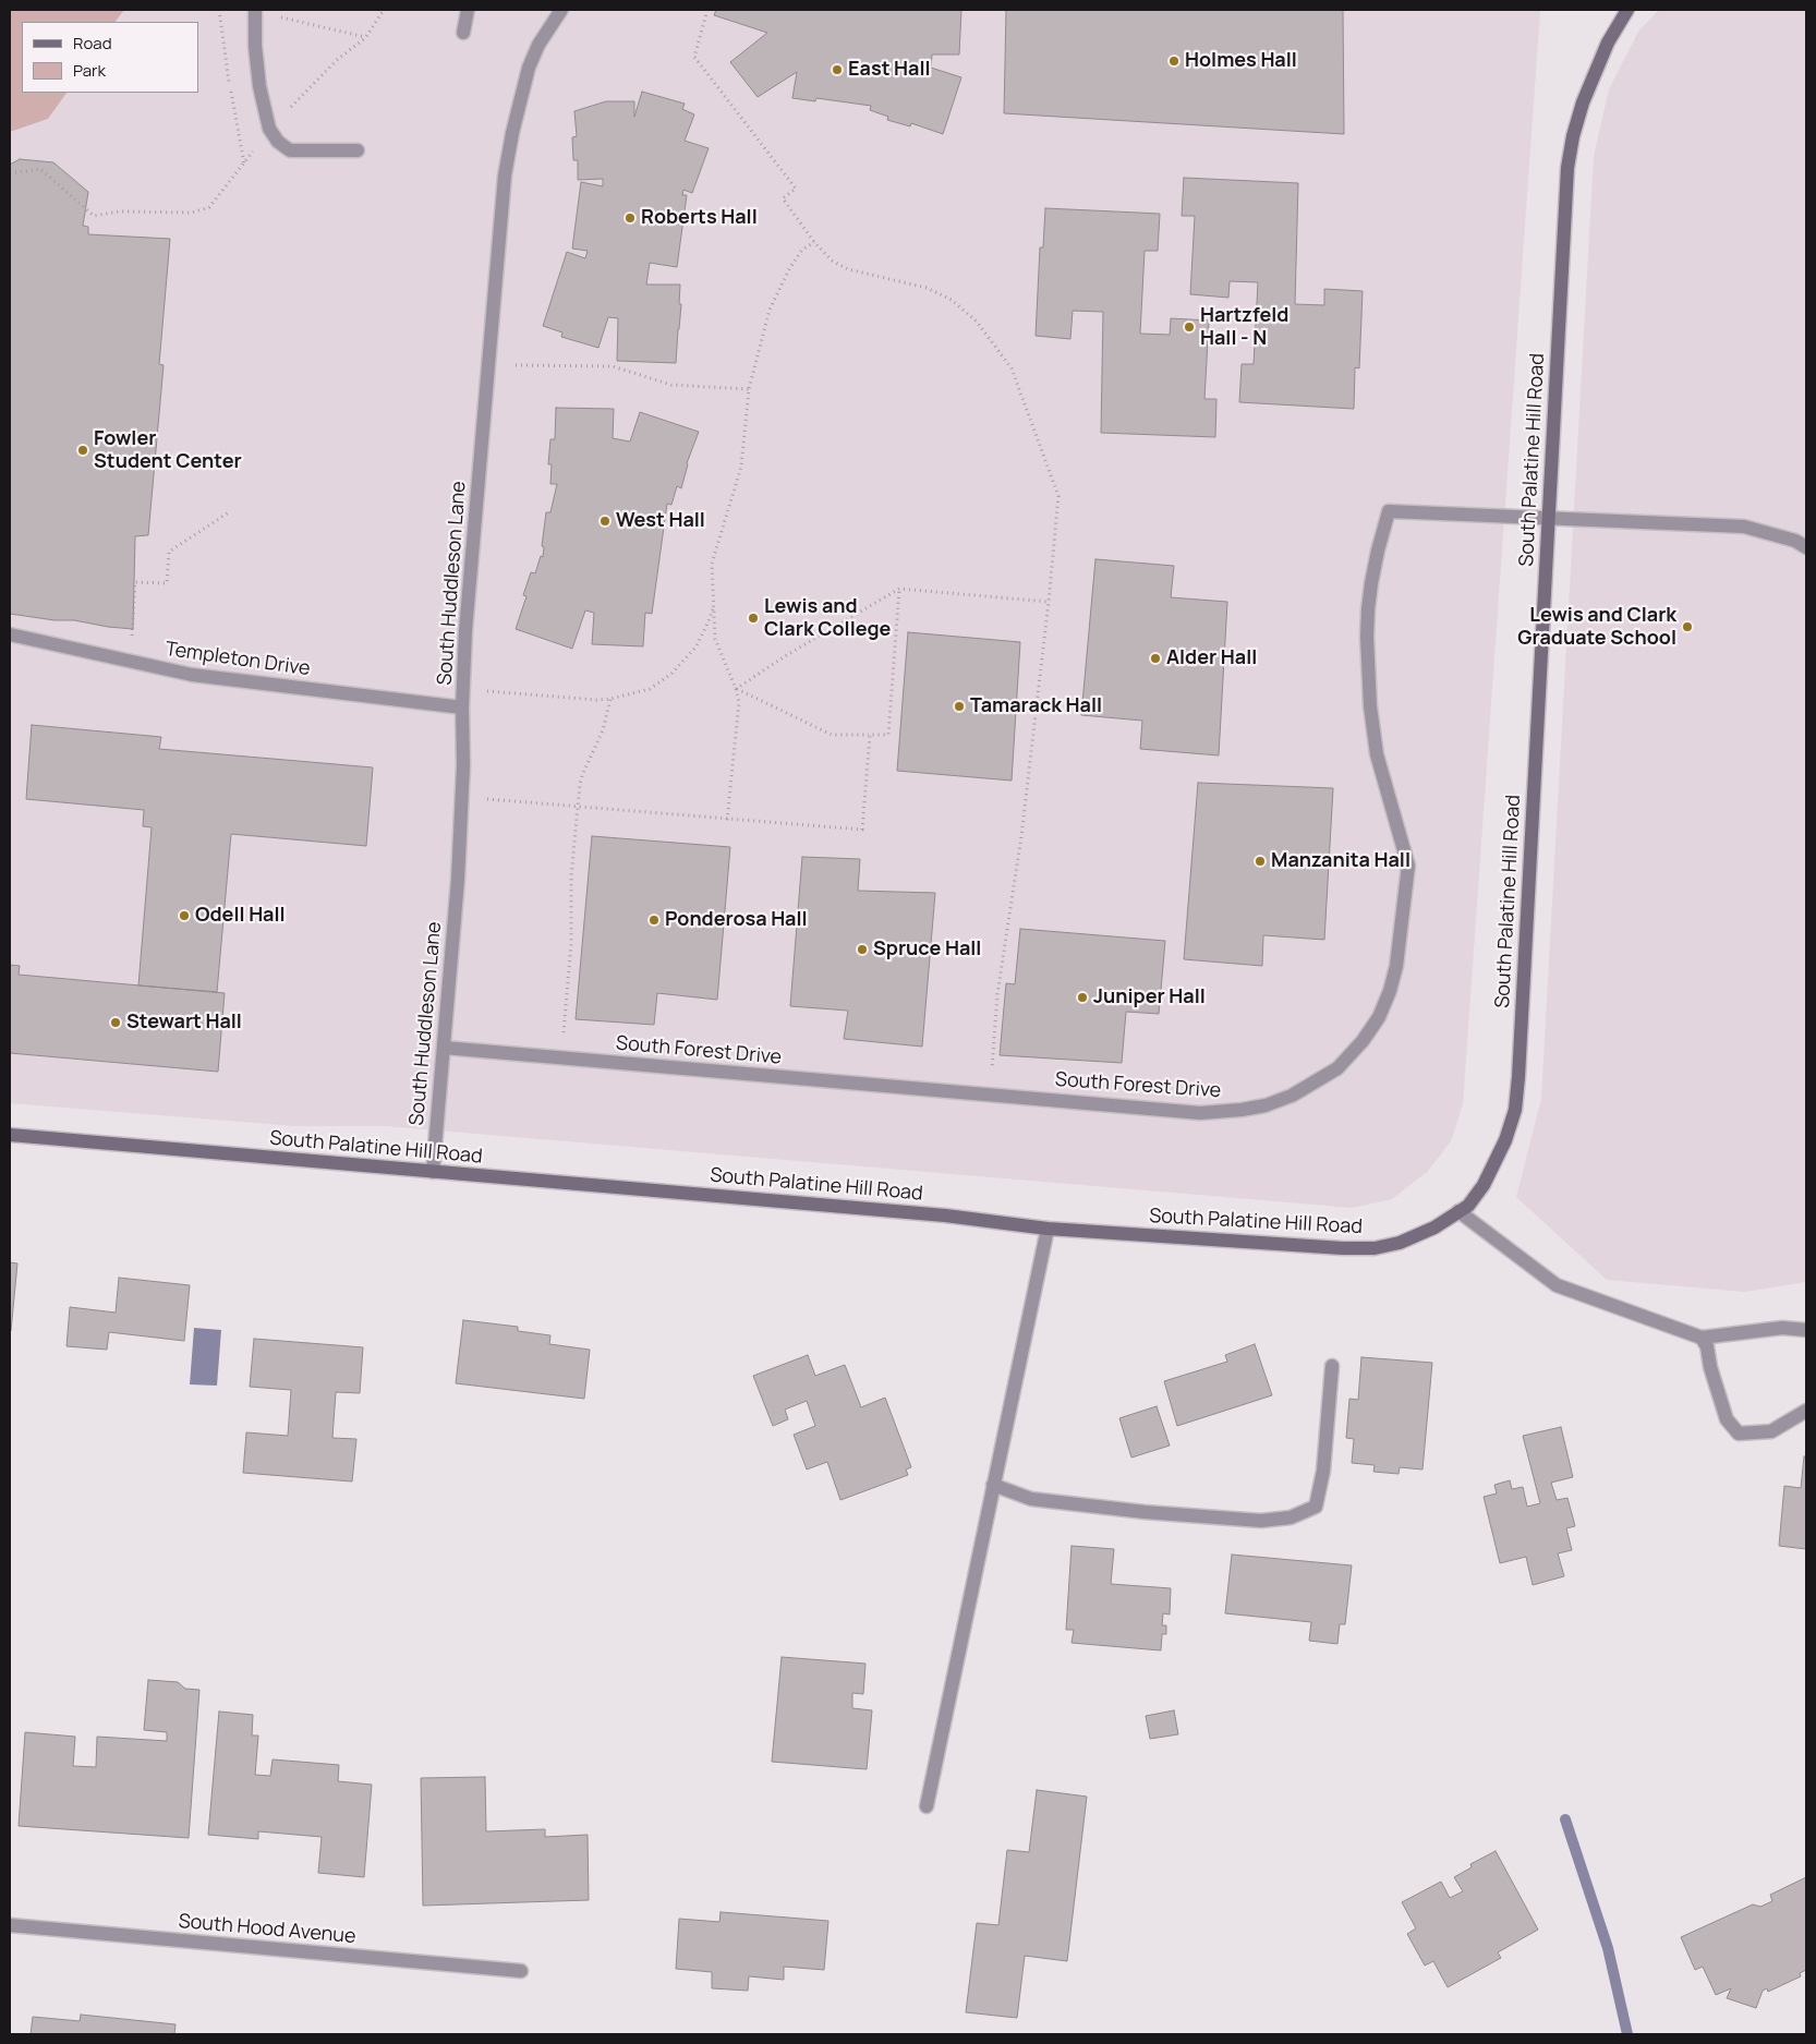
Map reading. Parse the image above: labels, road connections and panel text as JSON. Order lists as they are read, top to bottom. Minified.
{"streets":{"street":["South Palatine Hill Road","South Huddleson Lane","Templeton Drive","South Forest Drive","South Hood Avenue"]},"crossings":[["South Palatine Hill Road","South Huddleson Lane"],["South Palatine Hill Road","South Forest Drive"],["South Huddleson Lane","Templeton Drive"],["South Huddleson Lane","South Forest Drive"]],"places":["Holmes Hall","East Hall","Roberts Hall","Hartzfeld Hall - N","Fowler Student Center","West Hall","Lewis and Clark College","Lewis and Clark Graduate School","Alder Hall","Tamarack Hall","Manzanita Hall","Odell Hall","Ponderosa Hall","Spruce Hall","Juniper Hall","Stewart Hall"],"legend":["Road","Park"]}
